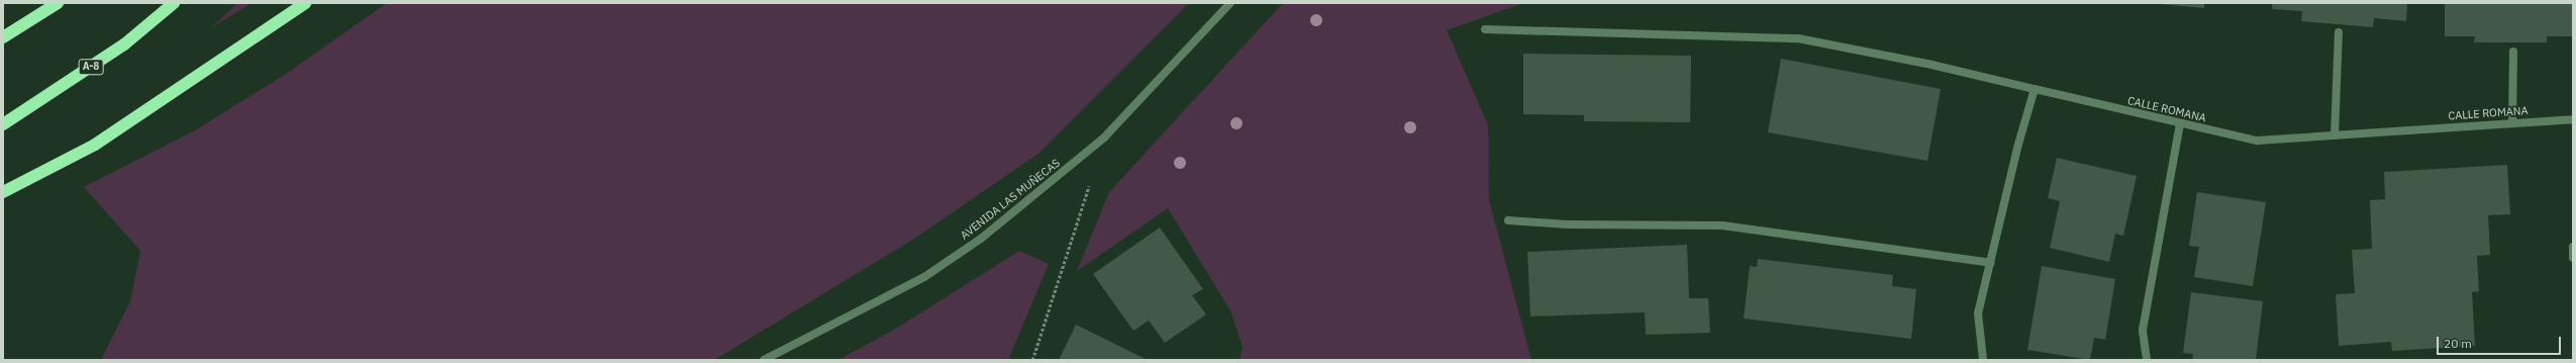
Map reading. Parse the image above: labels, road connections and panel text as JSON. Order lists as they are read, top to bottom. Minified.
{"streets":{"highway":["A-8"],"street":["CALLE ROMANA","AVENIDA LAS MUÑECAS"]},"scale_bar":"20 m"}
